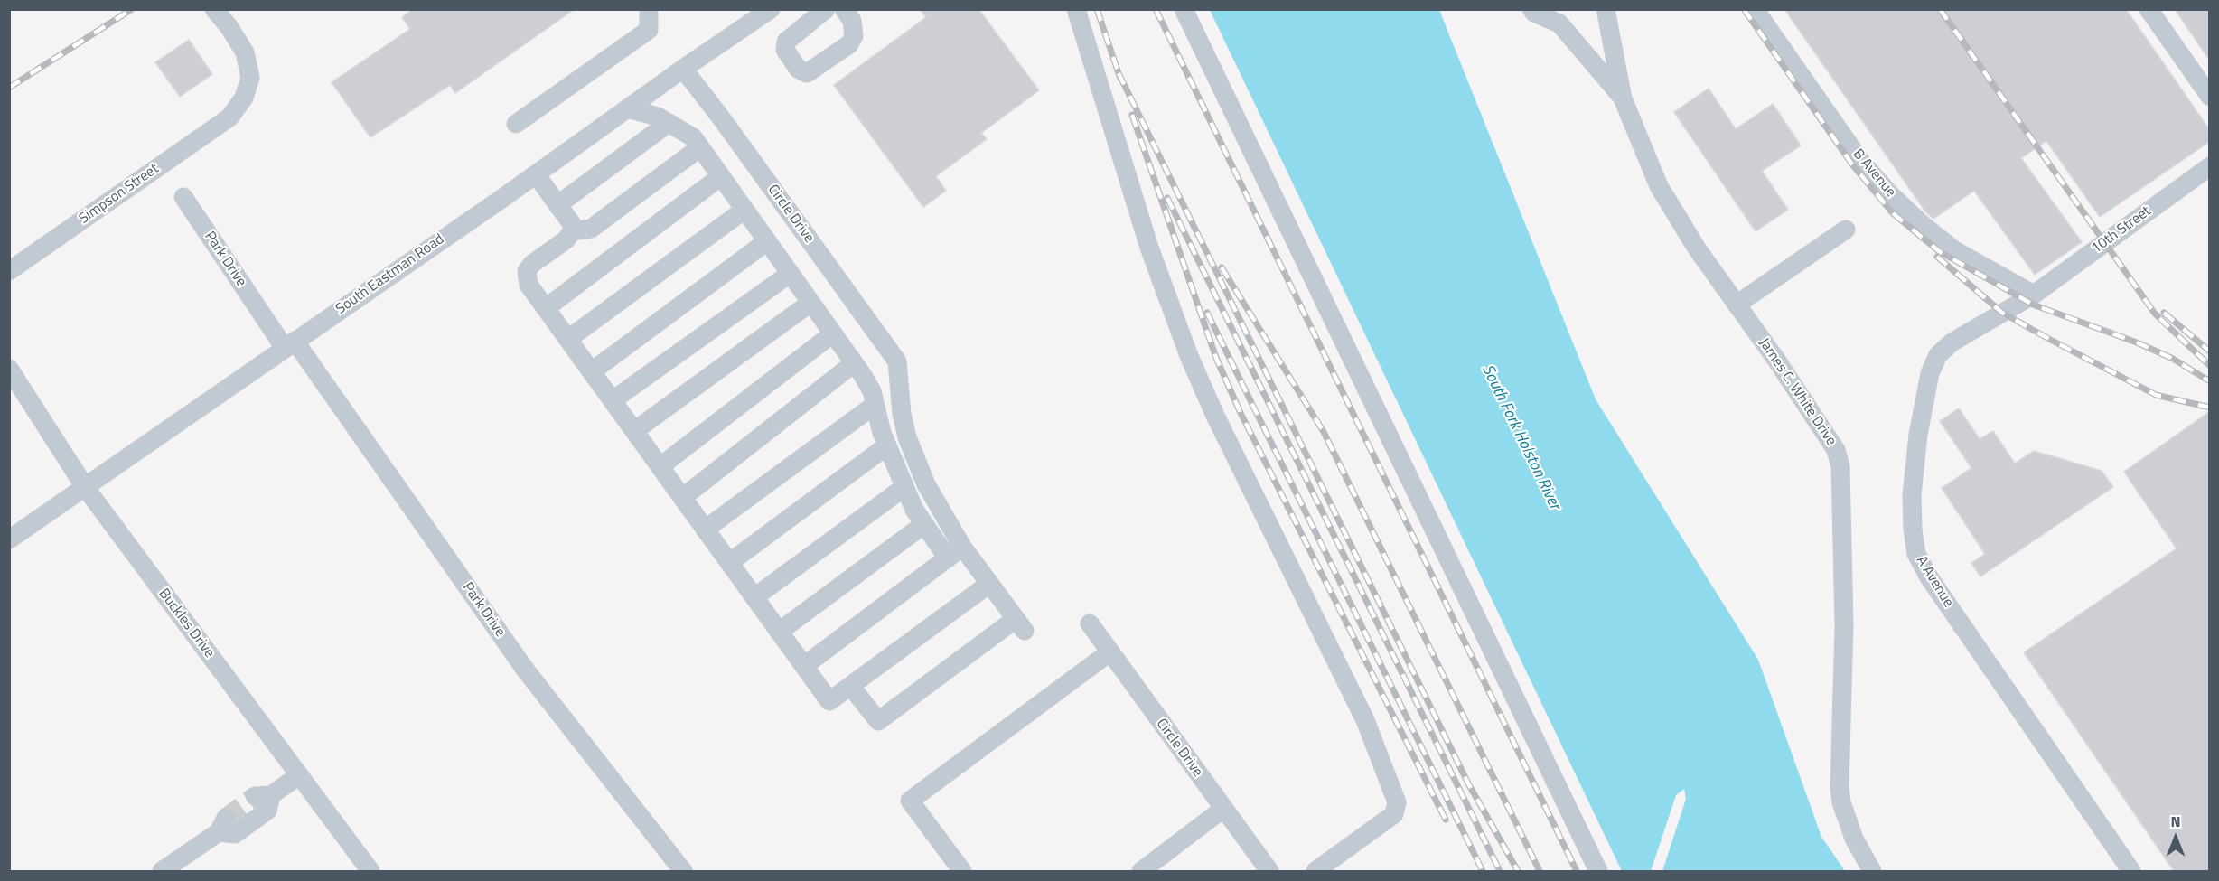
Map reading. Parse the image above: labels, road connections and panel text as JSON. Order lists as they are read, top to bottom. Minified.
{"streets":{"street":["B Avenue","Simpson Street","Circle Drive","10th Street","Park Drive","South Eastman Road","James C. White Drive","A Avenue","Buckles Drive"]},"crossings":[["B Avenue","10th Street"],["B Avenue","A Avenue"],["Circle Drive","South Eastman Road"],["10th Street","A Avenue"],["Park Drive","South Eastman Road"],["South Eastman Road","Buckles Drive"]],"water":["South Fork Holston River"],"north":"top"}
